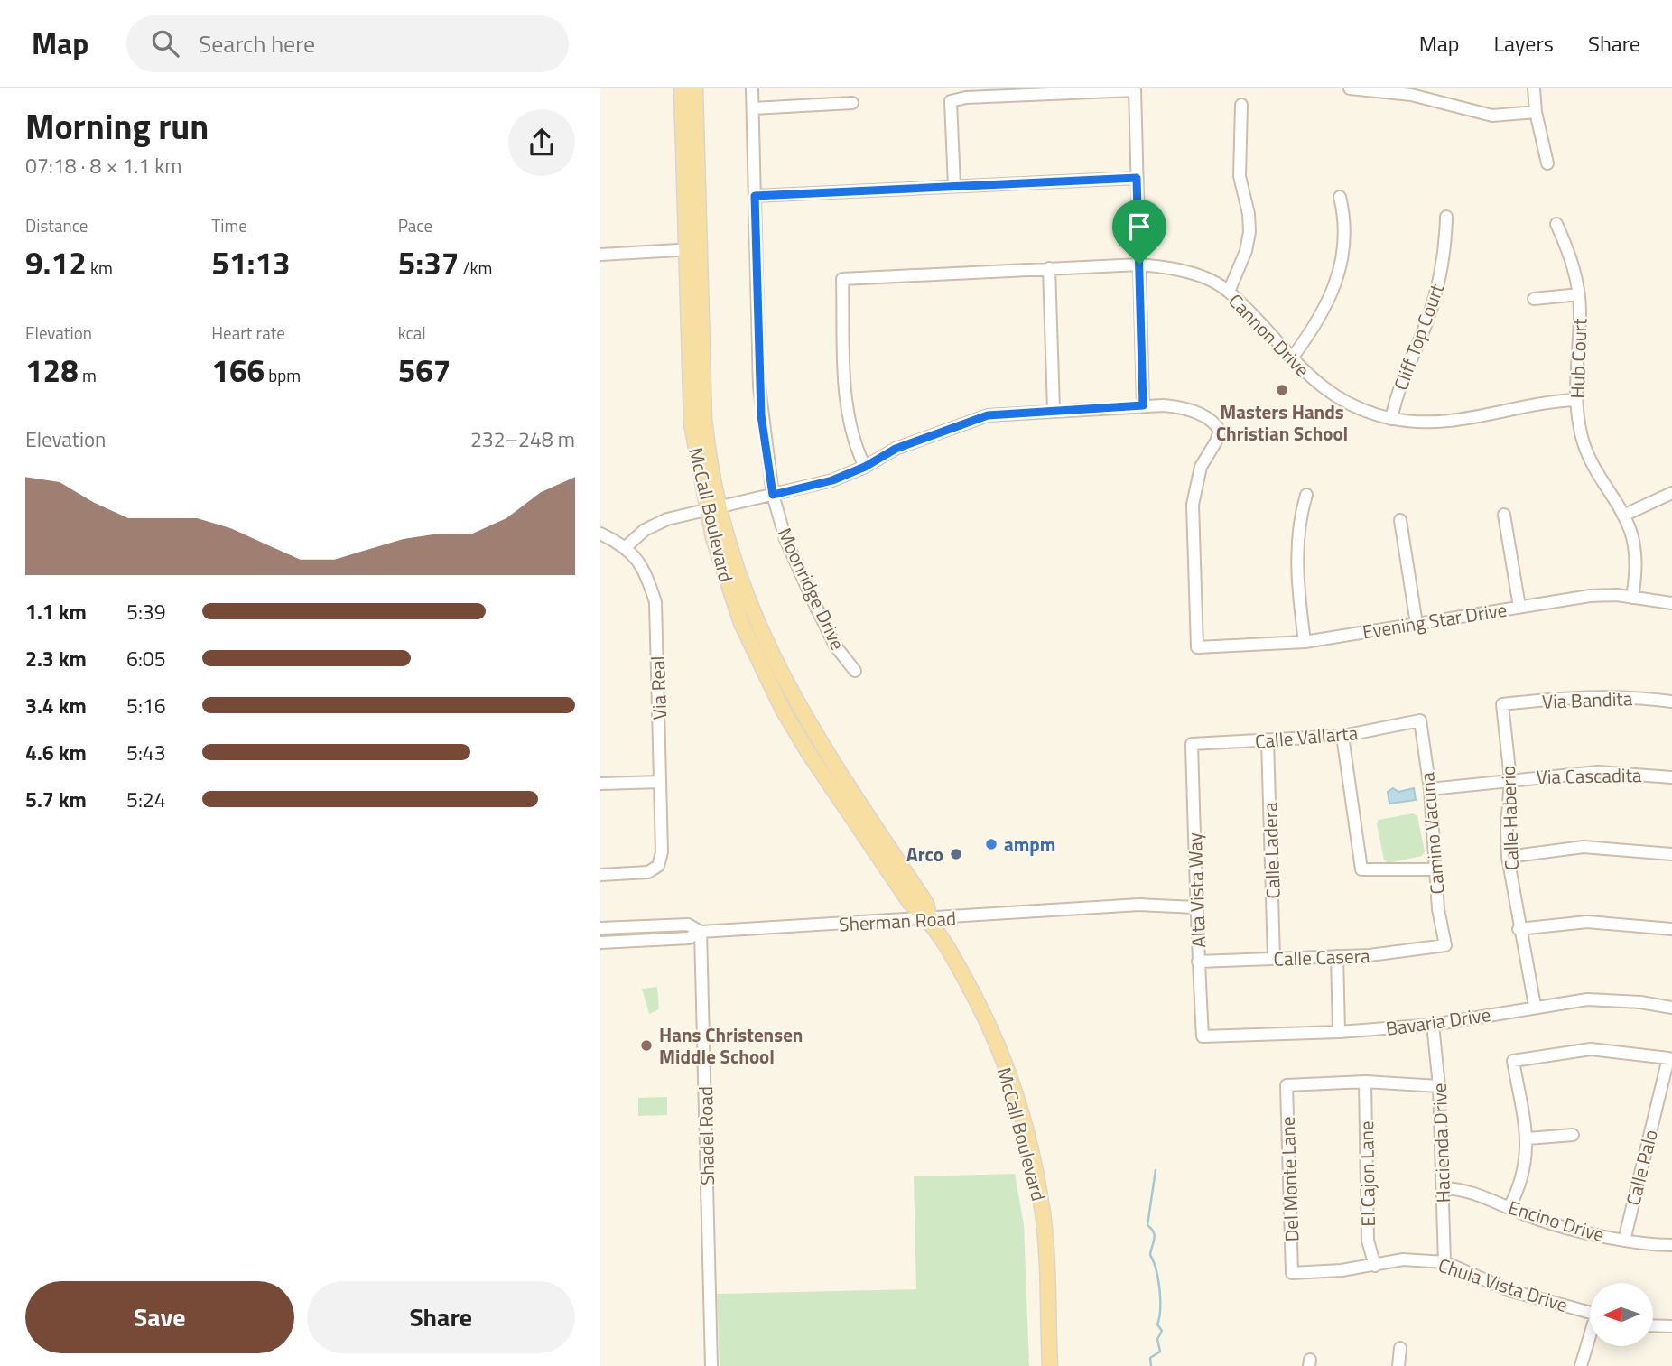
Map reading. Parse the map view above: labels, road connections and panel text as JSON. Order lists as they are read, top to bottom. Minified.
{"streets":{"main road":["McCall Boulevard"],"street":["Cannon Drive","Cliff Top Court","Hub Court","Moonridge Drive","Evening Star Drive","Via Real","Via Bandita","Calle Vallarta","Via Cascadita","Calle Haberio","Camino Vacuna","Calle Ladera","Alta Vista Way","Sherman Road","Calle Casera","Bavaria Drive","Shadel Road","Hacienda Drive","Calle Palo","El Cajon Lane","Del Monte Lane","Encino Drive","Chula Vista Drive"]},"crossings":[["Cannon Drive","Cliff Top Court"],["Cannon Drive","Hub Court"],["Hub Court","Evening Star Drive"],["McCall Boulevard","Sherman Road"],["Via Bandita","Calle Haberio"],["Calle Vallarta","Camino Vacuna"],["Calle Vallarta","Calle Ladera"],["Calle Vallarta","Alta Vista Way"],["Via Cascadita","Calle Haberio"],["Via Cascadita","Camino Vacuna"],["Calle Haberio","Bavaria Drive"],["Camino Vacuna","Calle Casera"],["Calle Ladera","Calle Casera"],["Alta Vista Way","Sherman Road"],["Alta Vista Way","Calle Casera"],["Alta Vista Way","Bavaria Drive"],["Sherman Road","Shadel Road"],["Bavaria Drive","Hacienda Drive"],["Hacienda Drive","Encino Drive"],["Hacienda Drive","Chula Vista Drive"],["Calle Palo","Encino Drive"],["El Cajon Lane","Del Monte Lane"],["El Cajon Lane","Chula Vista Drive"],["Del Monte Lane","Chula Vista Drive"]],"places":["Masters Hands Christian School","ampm","Arco","Hans Christensen Middle School"],"north":"left","page":{"header":"Map","search":"Search here","nav":["Map","Layers","Share"],"heading":["Morning run","07:18 · 8 × 1.1 km"],"stats":[["Distance","9.12 km"],["Time","51:13"],["Pace","5:37 /km"],["Elevation","128 m"],["Heart rate","166 bpm"],["kcal","567"]],"chart":["Elevation","232–248 m"],"list":[{"name":"1.1 km","note":"5:39"},{"name":"2.3 km","note":"6:05"},{"name":"3.4 km","note":"5:16"},{"name":"4.6 km","note":"5:43"},{"name":"5.7 km","note":"5:24"}],"buttons":["Save","Share"]}}
